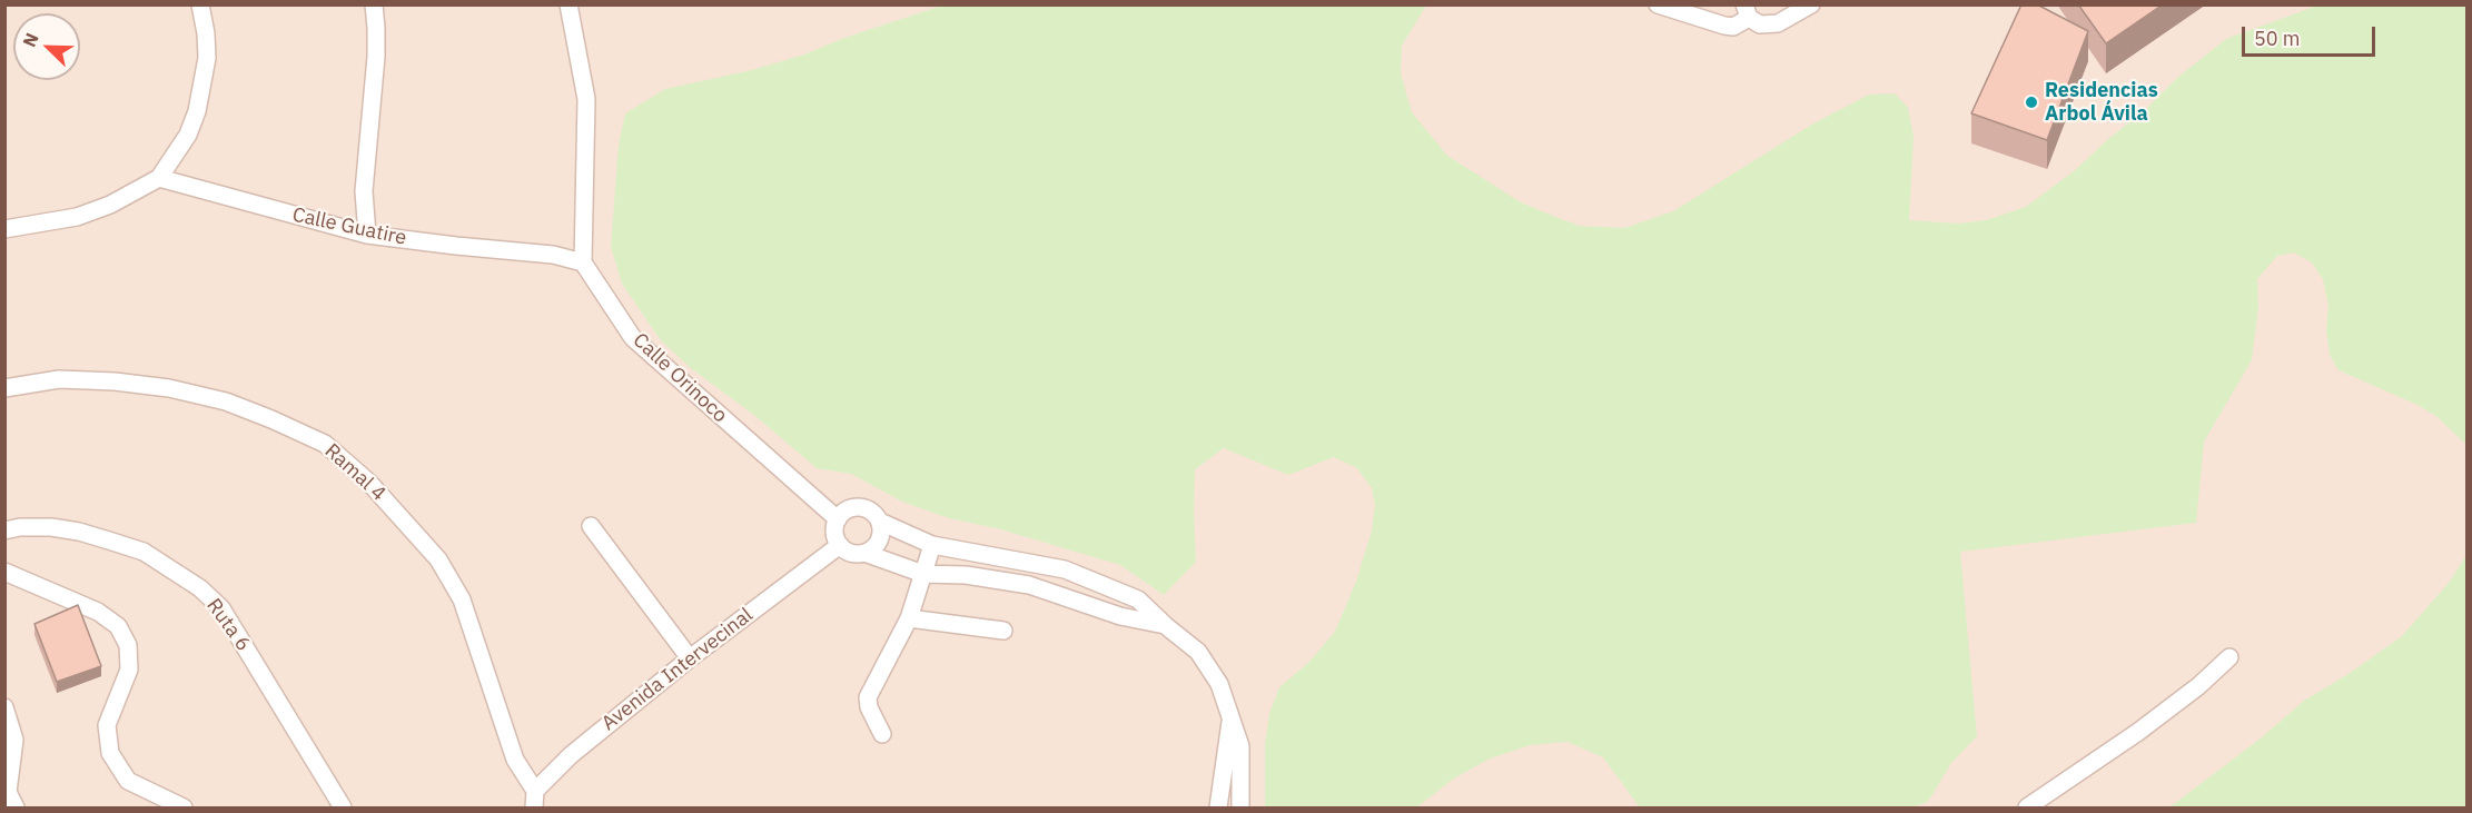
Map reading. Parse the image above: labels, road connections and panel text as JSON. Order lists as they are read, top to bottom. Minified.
{"streets":{"street":["Calle Guatire","Calle Orinoco","Ramal 4","Ruta 6","Avenida Intervecinal"]},"crossings":[["Calle Guatire","Calle Orinoco"],["Calle Orinoco","Avenida Intervecinal"],["Ramal 4","Avenida Intervecinal"]],"places":["Residencias Arbol Ávila"],"scale_bar":"50 m","north":"top left"}
